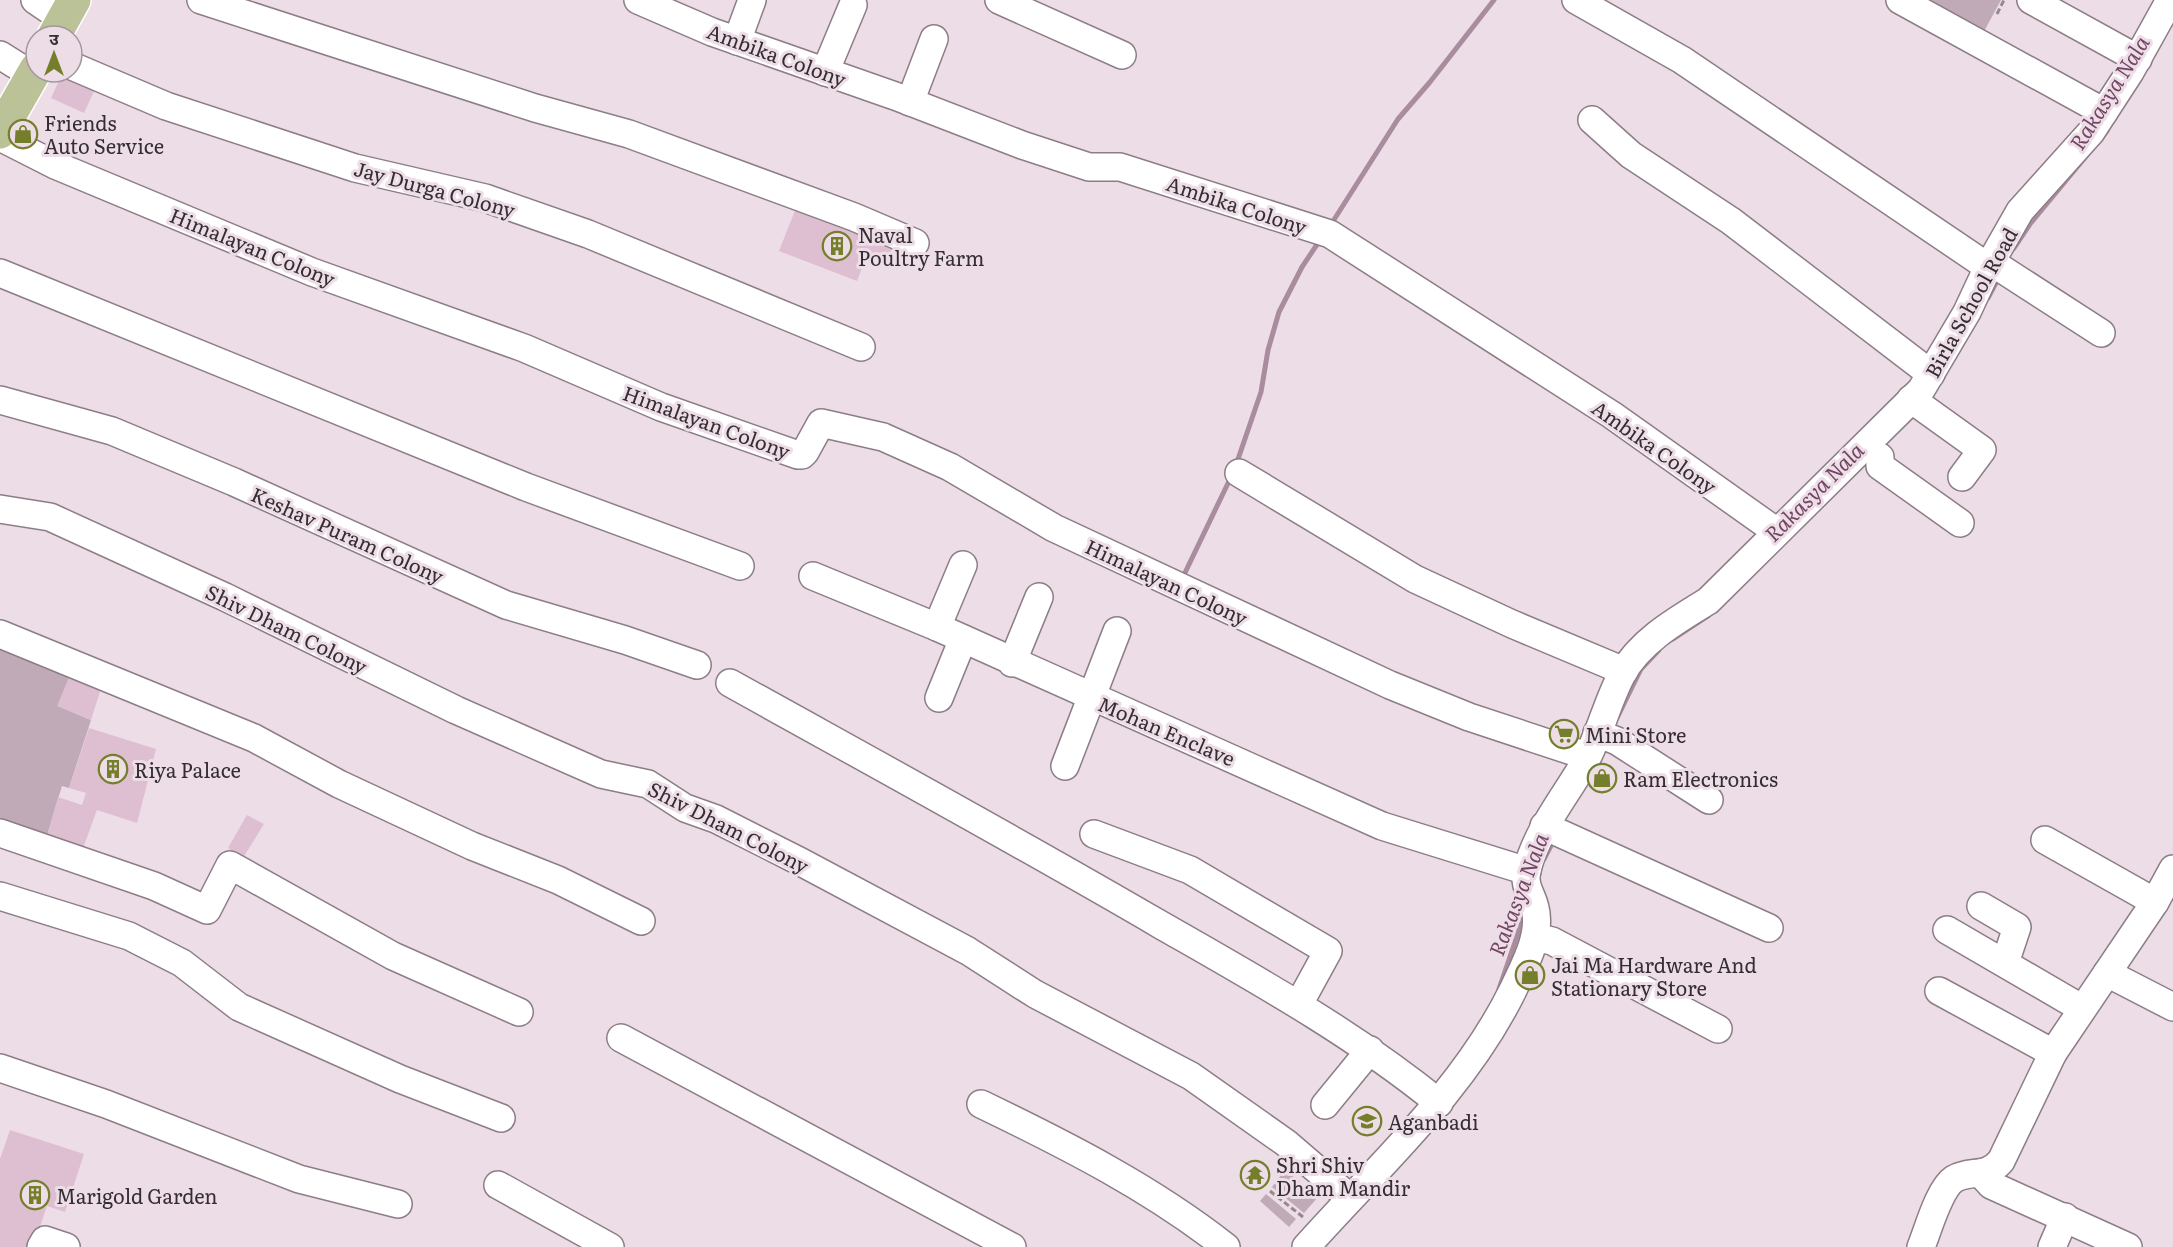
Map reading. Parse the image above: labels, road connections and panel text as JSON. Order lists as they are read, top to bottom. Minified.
{"streets":{"street":["Ambika Colony","Jay Durga Colony","Himalayan Colony","Birla School Road","Keshav Puram Colony","Shiv Dham Colony","Mohan Enclave"]},"crossings":[["Ambika Colony","Birla School Road"],["Himalayan Colony","Birla School Road"],["Birla School Road","Shiv Dham Colony"],["Birla School Road","Mohan Enclave"]],"water":["Rakasya Nala"],"places":{"shop":["Friends Auto Service","Ram Electronics","Jai Ma Hardware And Stationary Store"],"building":["Naval Poultry Farm","Riya Palace","Marigold Garden"],"supermarket":["Mini Store"],"school or university":["Aganbadi"],"temple":["Shri Shiv Dham Mandir"]},"north":"top"}
